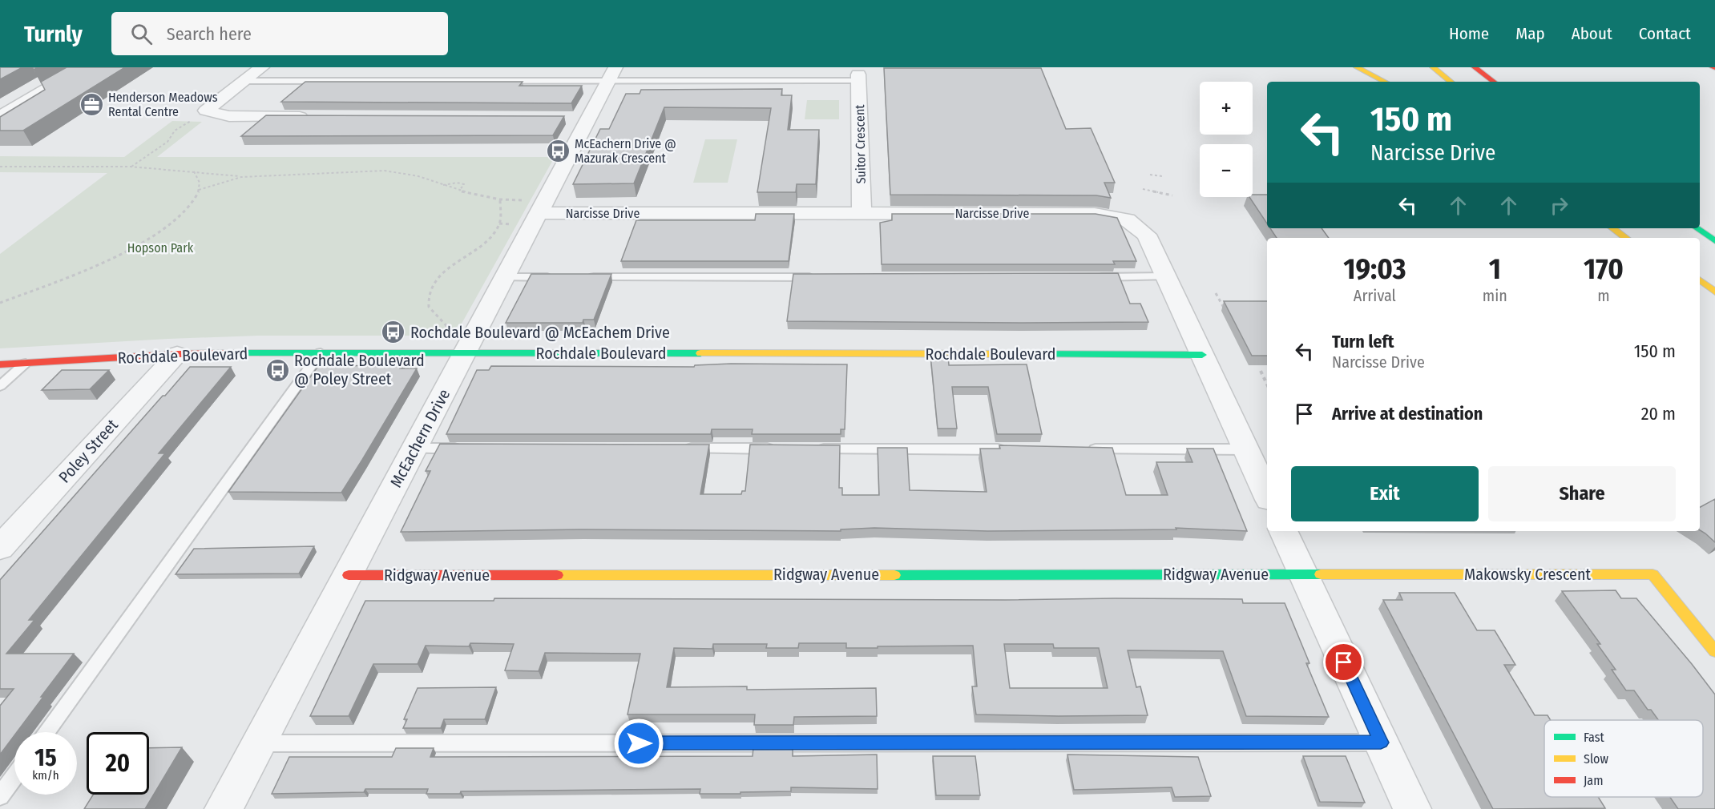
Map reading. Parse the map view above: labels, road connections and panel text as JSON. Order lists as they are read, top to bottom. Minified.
{"streets":{"main road":["Rochdale Boulevard","Ridgway Avenue","Makowsky Crescent"],"street":["Suitor Crescent","Narcisse Drive","McEachern Drive","Poley Street"]},"crossings":[["Suitor Crescent","Narcisse Drive"],["Narcisse Drive","Rochdale Boulevard"],["Narcisse Drive","McEachern Drive"],["Rochdale Boulevard","McEachern Drive"],["Rochdale Boulevard","Poley Street"],["McEachern Drive","Ridgway Avenue"],["Ridgway Avenue","Makowsky Crescent"]],"parks":["Hopson Park"],"places":{"office":["Henderson Meadows Rental Centre"],"bus stop":["McEachern Drive @ Mazurak Crescent","Rochdale Boulevard @ McEachem Drive","Rochdale Boulevard @ Poley Street"]},"legend":["Fast","Slow","Jam"],"page":{"header":"Turnly","search":"Search here","nav":["Home","Map","About","Contact"],"map_buttons":["+","−"],"turn":["150 m","Narcisse Drive"],"eta":["19:03","Arrival","1","min","170","m"],"list":[{"name":"Turn left","note":"Narcisse Drive","value":"150 m"},{"name":"Arrive at destination","value":"20 m"}],"buttons":["Exit","Share"],"speed":"15 km/h","limit":"20"}}
